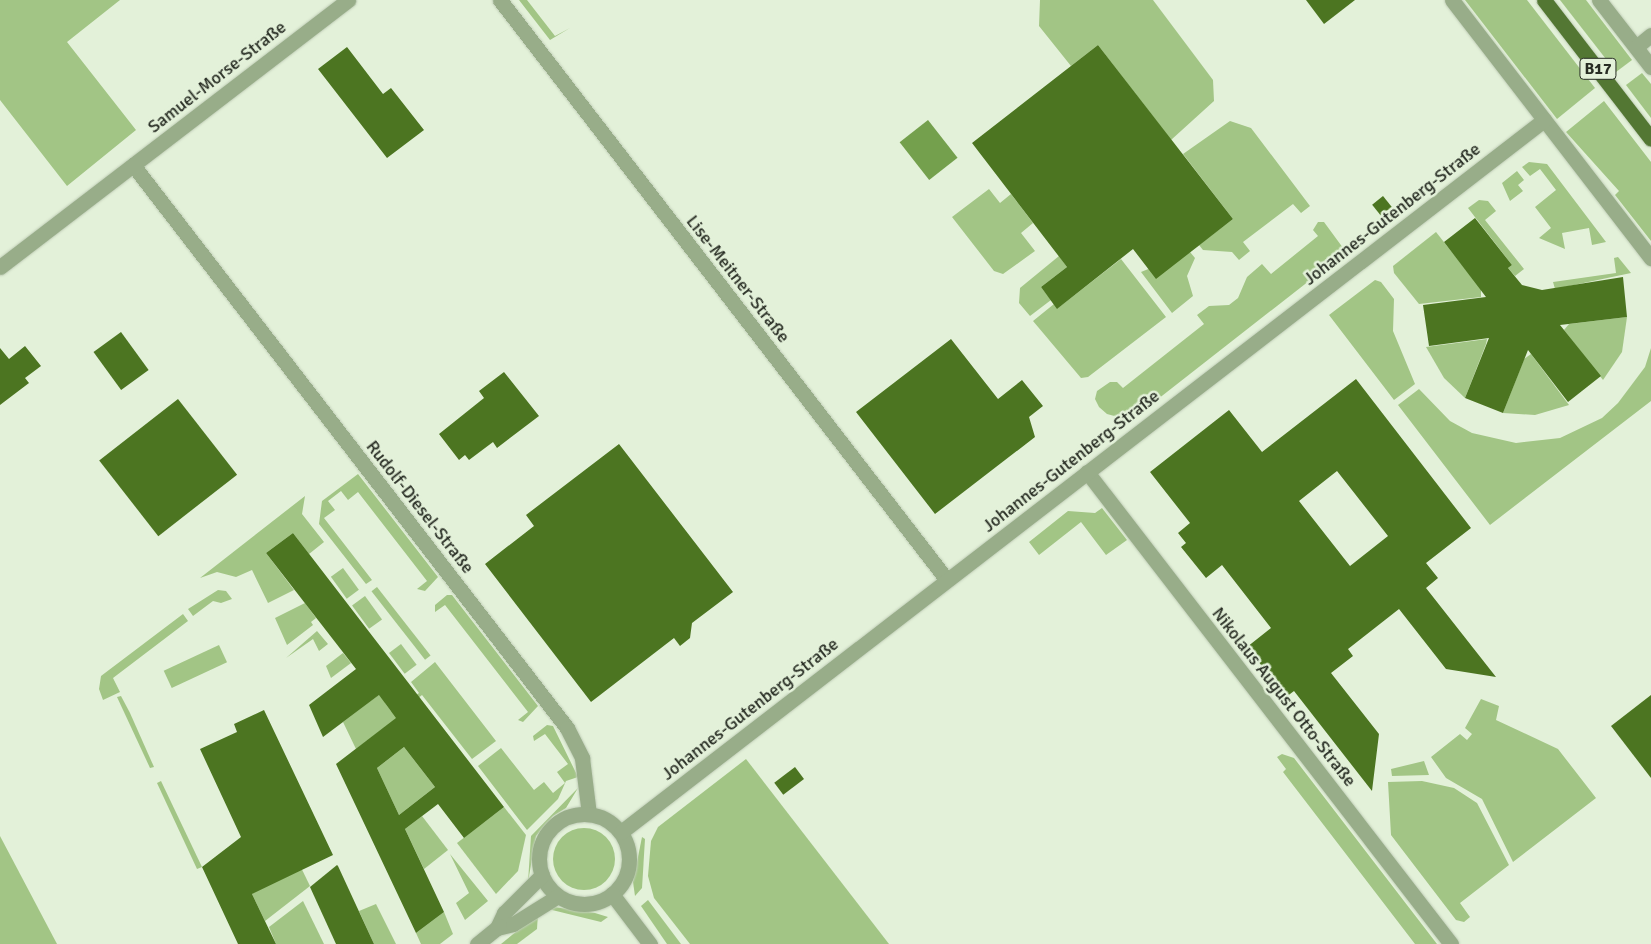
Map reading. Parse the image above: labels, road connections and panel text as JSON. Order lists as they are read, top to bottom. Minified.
{"streets":{"main road":["B17"],"street":["Samuel-Morse-Straße","Johannes-Gutenberg-Straße","Lise-Meitner-Straße","Rudolf-Diesel-Straße","Nikolaus August Otto-Straße"]},"crossings":[["Samuel-Morse-Straße","Rudolf-Diesel-Straße"],["Johannes-Gutenberg-Straße","Lise-Meitner-Straße"],["Johannes-Gutenberg-Straße","Rudolf-Diesel-Straße"],["Johannes-Gutenberg-Straße","Nikolaus August Otto-Straße"]]}
